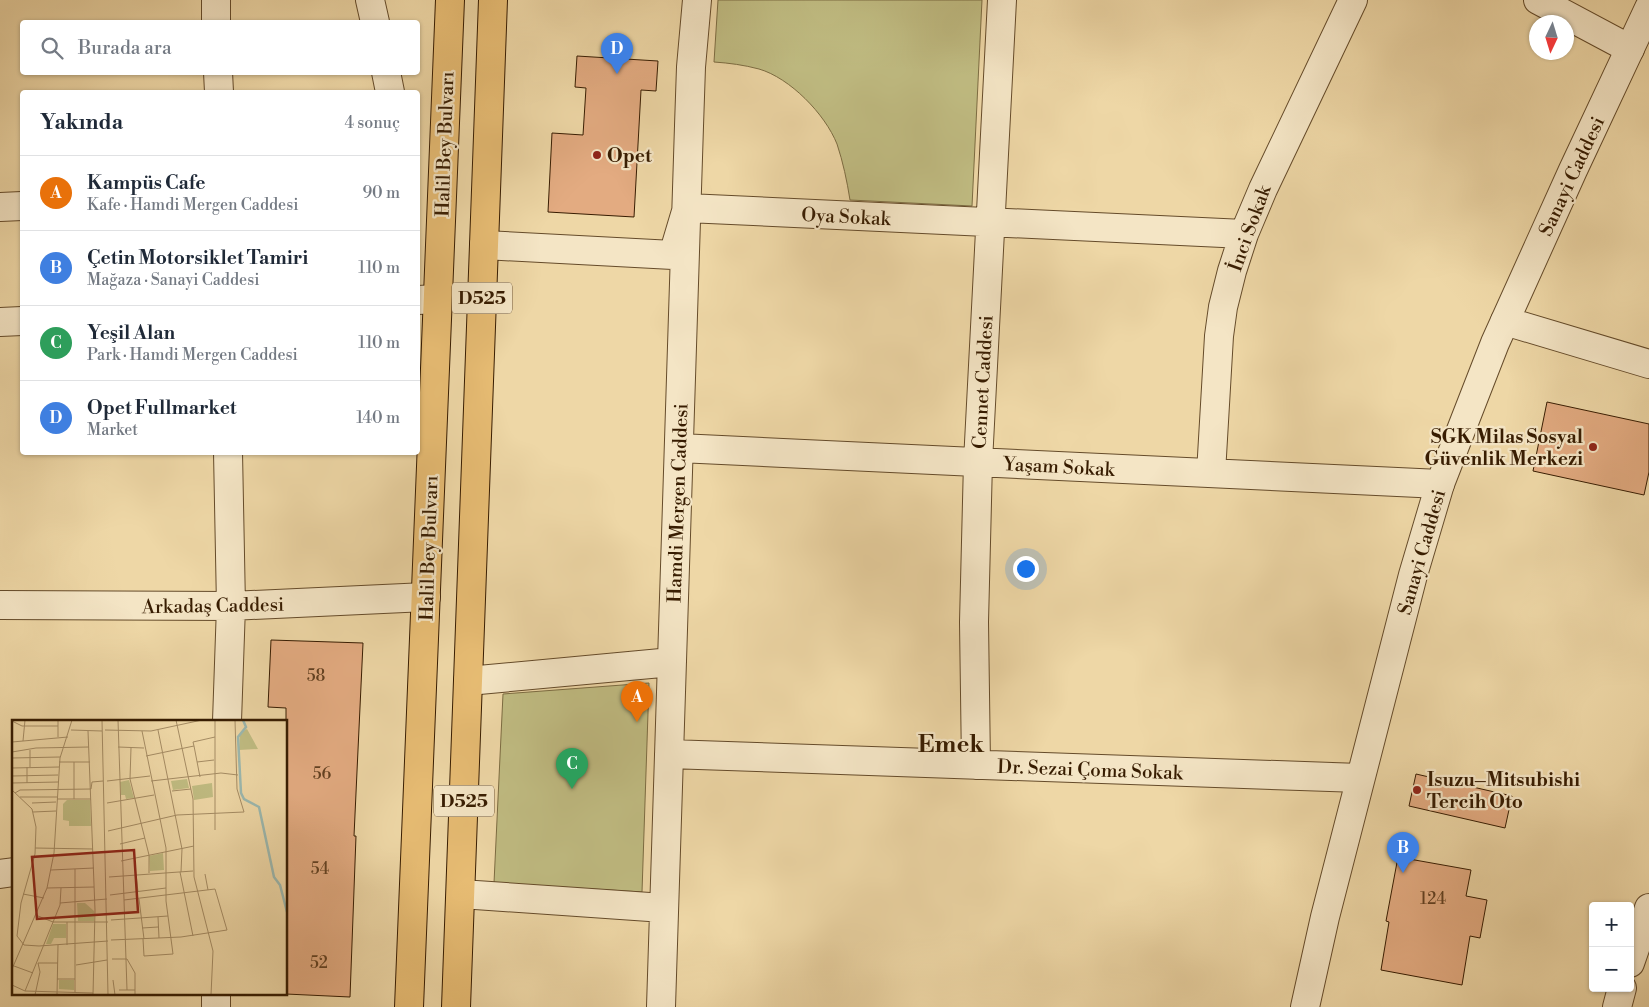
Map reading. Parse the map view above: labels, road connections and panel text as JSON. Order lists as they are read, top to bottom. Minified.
{"streets":{"highway":["Halil Bey Bulvarı","D525"],"street":["Sanayi Caddesi","Oya Sokak","İnci Sokak","Cennet Caddesi","Yaşam Sokak","Hamdi Mergen Caddesi","Arkadaş Caddesi","Dr. Sezai Çoma Sokak"]},"crossings":[["Halil Bey Bulvarı","Arkadaş Caddesi"],["Sanayi Caddesi","Yaşam Sokak"],["Sanayi Caddesi","Dr. Sezai Çoma Sokak"],["Oya Sokak","İnci Sokak"],["Oya Sokak","Cennet Caddesi"],["Oya Sokak","Hamdi Mergen Caddesi"],["İnci Sokak","Yaşam Sokak"],["Cennet Caddesi","Yaşam Sokak"],["Cennet Caddesi","Dr. Sezai Çoma Sokak"],["Yaşam Sokak","Hamdi Mergen Caddesi"],["Hamdi Mergen Caddesi","Dr. Sezai Çoma Sokak"]],"districts":["Emek"],"places":["Opet","SGK Milas Sosyal Güvenlik Merkezi","Isuzu–Mitsubishi Tercih Oto"],"house_numbers":["58","56","54","124","52"],"north":"bottom","page":{"search":"Burada ara","pins":["D","A","C","B"],"heading":["Yakında","4 sonuç"],"list":[{"mark":"A","name":"Kampüs Cafe","note":"Kafe · Hamdi Mergen Caddesi","value":"90 m"},{"mark":"B","name":"Çetin Motorsiklet Tamiri","note":"Mağaza · Sanayi Caddesi","value":"110 m"},{"mark":"C","name":"Yeşil Alan","note":"Park · Hamdi Mergen Caddesi","value":"110 m"},{"mark":"D","name":"Opet Fullmarket","note":"Market","value":"140 m"}],"map_buttons":["+","−"]}}
